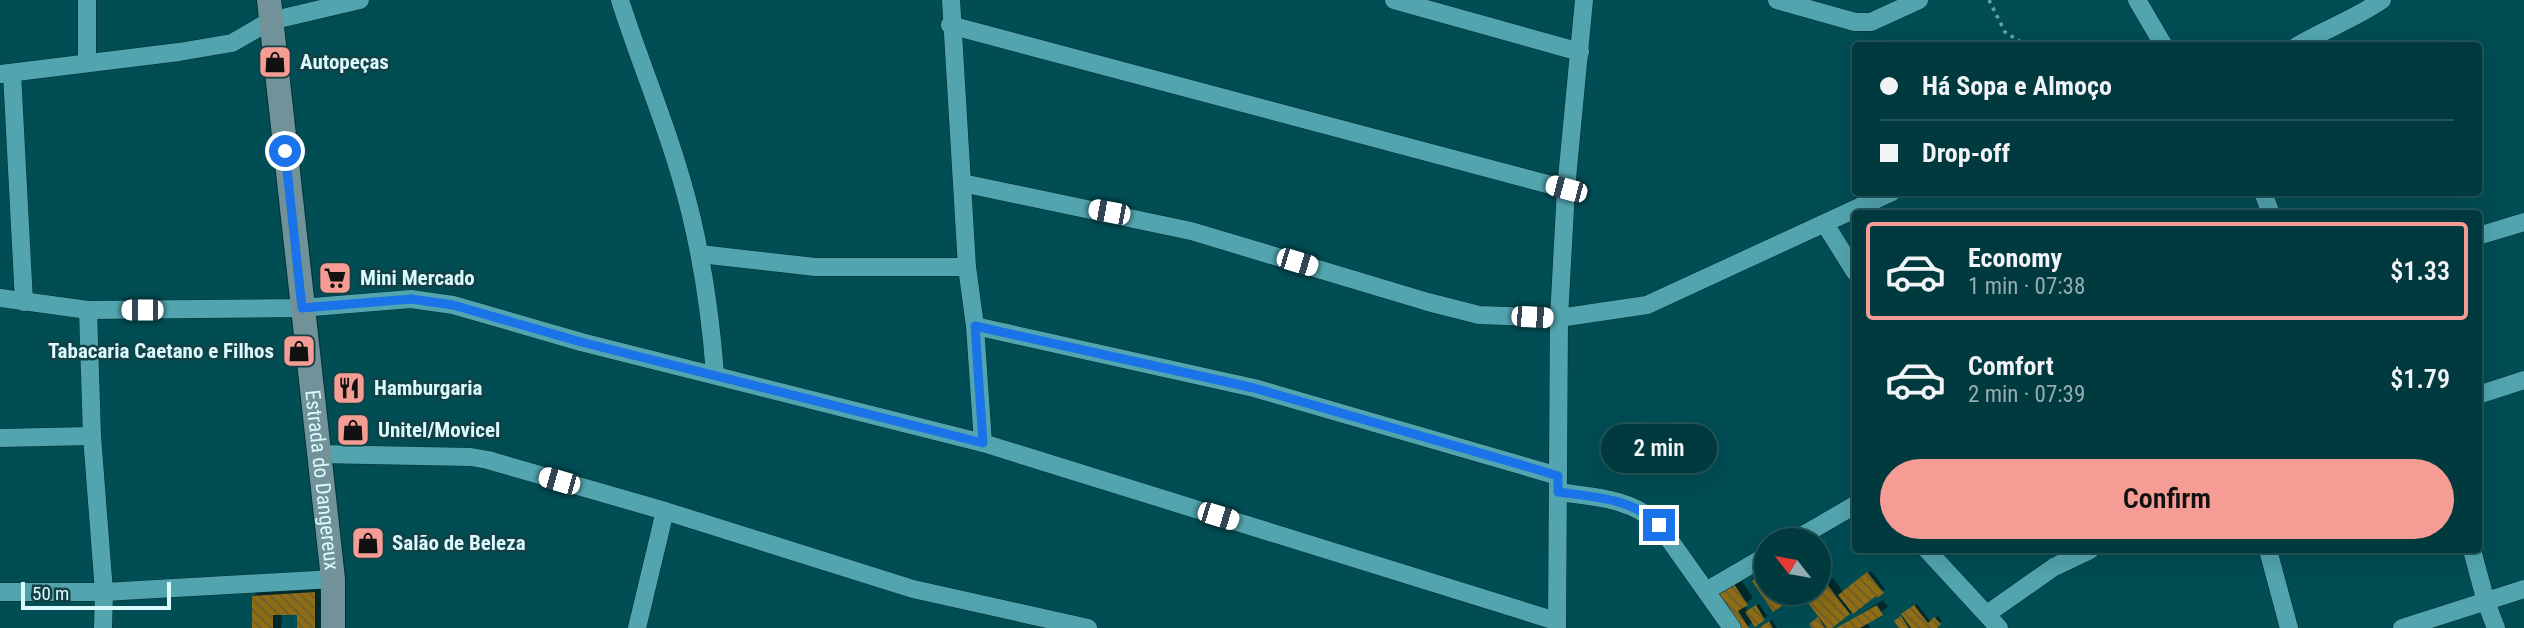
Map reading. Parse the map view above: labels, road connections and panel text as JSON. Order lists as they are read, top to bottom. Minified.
{"streets":{"main road":["Estrada do Dangereux"]},"places":{"shop":["Autopeças","Tabacaria Caetano e Filhos","Unitel/Movicel","Salão de Beleza"],"supermarket":["Mini Mercado"],"restaurant":["Hamburgaria"]},"scale_bar":"50 m","north":"top left","page":{"banner":["Há Sopa e Almoço","Drop-off"],"list":[{"name":"Economy","note":"1 min · 07:38","value":"$1.33"},{"name":"Comfort","note":"2 min · 07:39","value":"$1.79"}],"bubble":"2 min","buttons":"Confirm","scale":"50 m"}}
